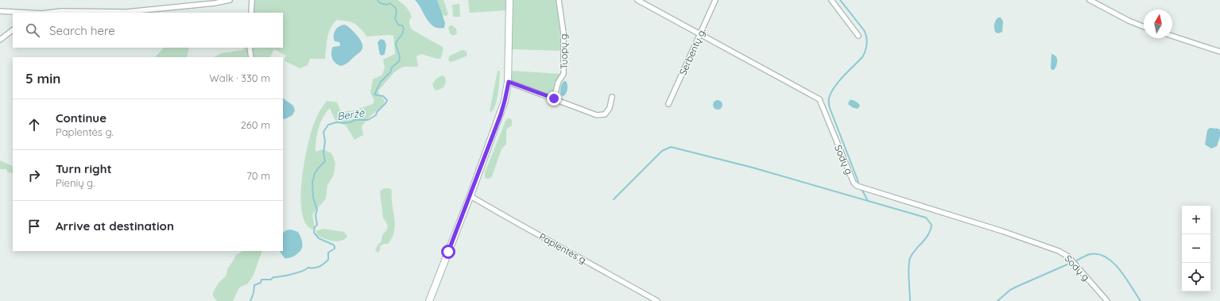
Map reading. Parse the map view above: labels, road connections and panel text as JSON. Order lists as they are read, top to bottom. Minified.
{"streets":{"street":["Tuopų g.","Serbentų g.","Sodų g.","Paplentės g."]},"crossings":[["Serbentų g.","Sodų g."]],"water":["Beržė"],"north":"top","page":{"search":"Search here","heading":["5 min","Walk · 330 m"],"list":[["Continue","Paplentės g.","260 m"],["Turn right","Pienių g.","70 m"],"Arrive at destination"],"map_buttons":["+","−"]}}
